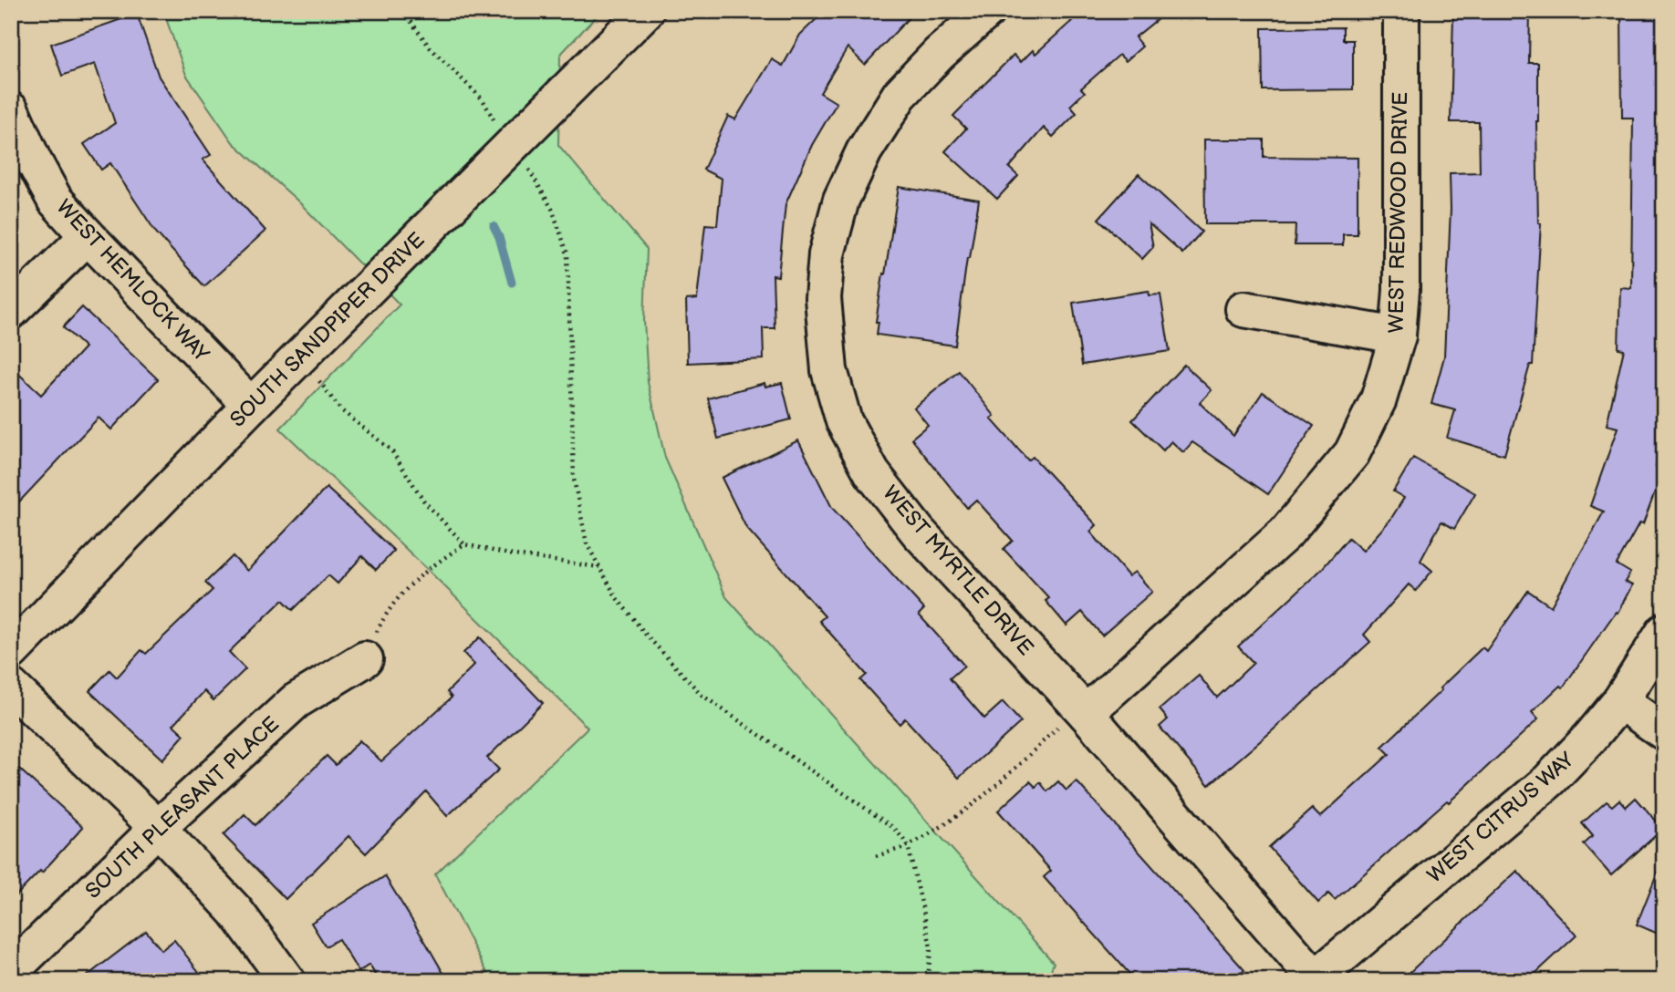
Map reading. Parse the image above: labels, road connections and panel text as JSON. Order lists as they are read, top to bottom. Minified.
{"streets":{"street":["WEST REDWOOD DRIVE","WEST HEMLOCK WAY","SOUTH SANDPIPER DRIVE","WEST MYRTLE DRIVE","SOUTH PLEASANT PLACE","WEST CITRUS WAY"]},"crossings":[["WEST REDWOOD DRIVE","WEST MYRTLE DRIVE"],["WEST HEMLOCK WAY","SOUTH SANDPIPER DRIVE"],["WEST MYRTLE DRIVE","WEST CITRUS WAY"]]}
